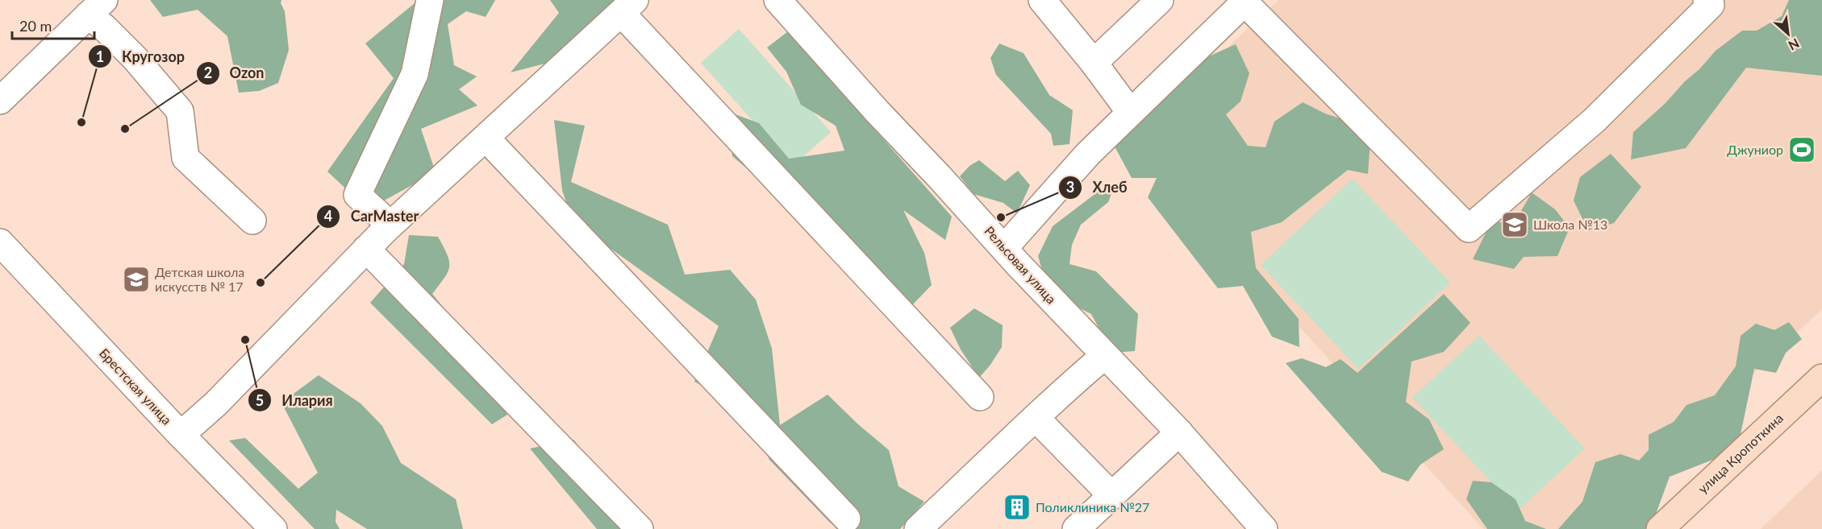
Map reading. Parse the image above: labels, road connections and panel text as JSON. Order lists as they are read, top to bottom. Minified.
{"streets":{"main road":["улица Кропоткина"],"street":["Рельсовая улица","Брестская улица"]},"places":{"other":["Кругозор","Ozon","Хлеб","CarMaster","Илария"],"sports":["Джуниор"],"school or university":["Школа №13","Детская школа искусств № 17"],"building":["Поликлиника №27"]},"scale_bar":"20 m","north":"bottom right"}
